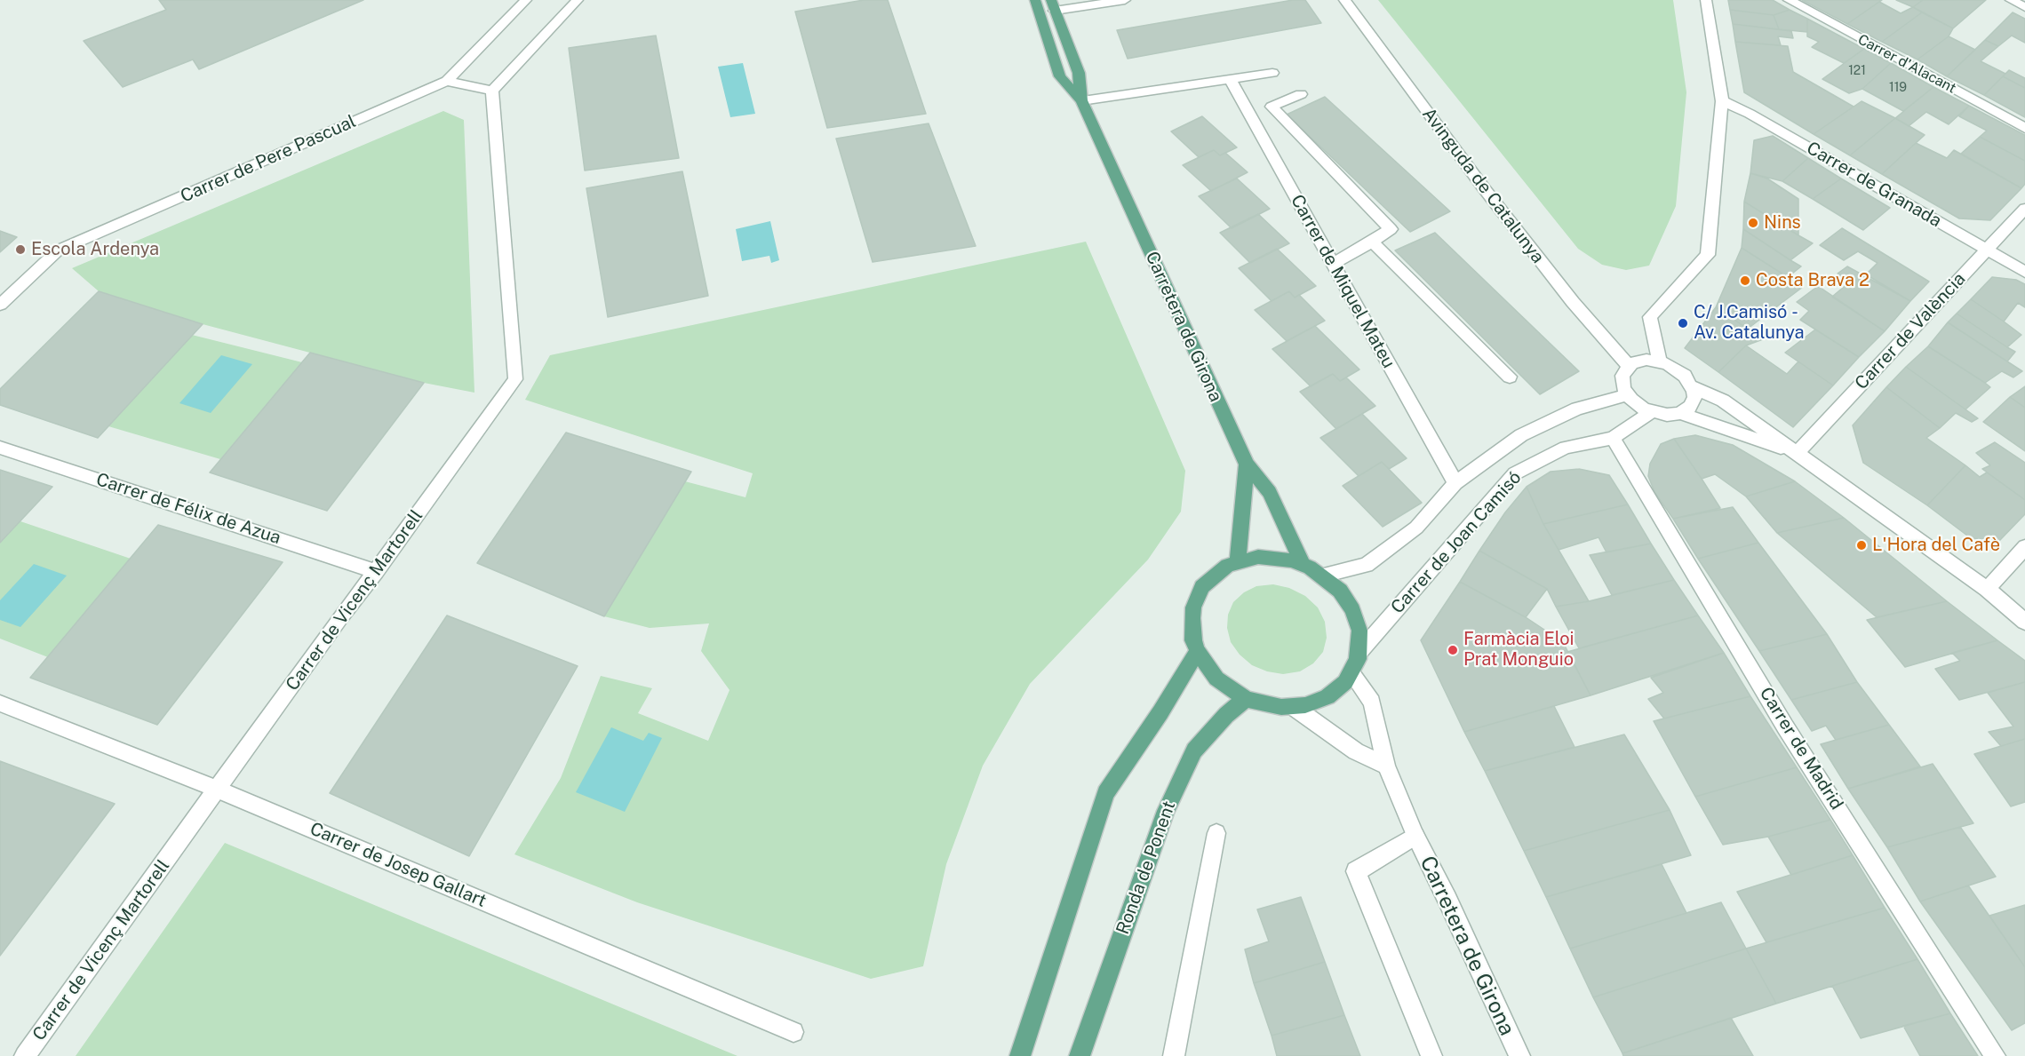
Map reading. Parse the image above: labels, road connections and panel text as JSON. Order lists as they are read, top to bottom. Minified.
{"streets":{"main road":["Carretera de Girona","Ronda de Ponent"],"street":["Carrer d'Alacant","Carrer de Pere Pascual","Carrer de Granada","Avinguda de Catalunya","Carrer de Miquel Mateu","Carrer de València","Carrer de Félix de Azua","Carrer de Joan Camisó","Carrer de Vicenç Martorell","Carrer de Madrid","Carrer de Josep Gallart"]},"crossings":[["Carrer de Granada","Carrer de València"],["Avinguda de Catalunya","Carrer de Joan Camisó"],["Carrer de Miquel Mateu","Carrer de Joan Camisó"],["Carretera de Girona","Carrer de Joan Camisó"],["Carretera de Girona","Ronda de Ponent"],["Carrer de Félix de Azua","Carrer de Vicenç Martorell"],["Carrer de Joan Camisó","Carrer de Madrid"],["Carrer de Joan Camisó","Ronda de Ponent"],["Carrer de Vicenç Martorell","Carrer de Josep Gallart"]],"places":["Nins","Escola Ardenya","Costa Brava 2","C/ J.Camisó - Av. Catalunya","L'Hora del Cafè","Farmàcia Eloi Prat Monguio"],"house_numbers":["121","119"]}
